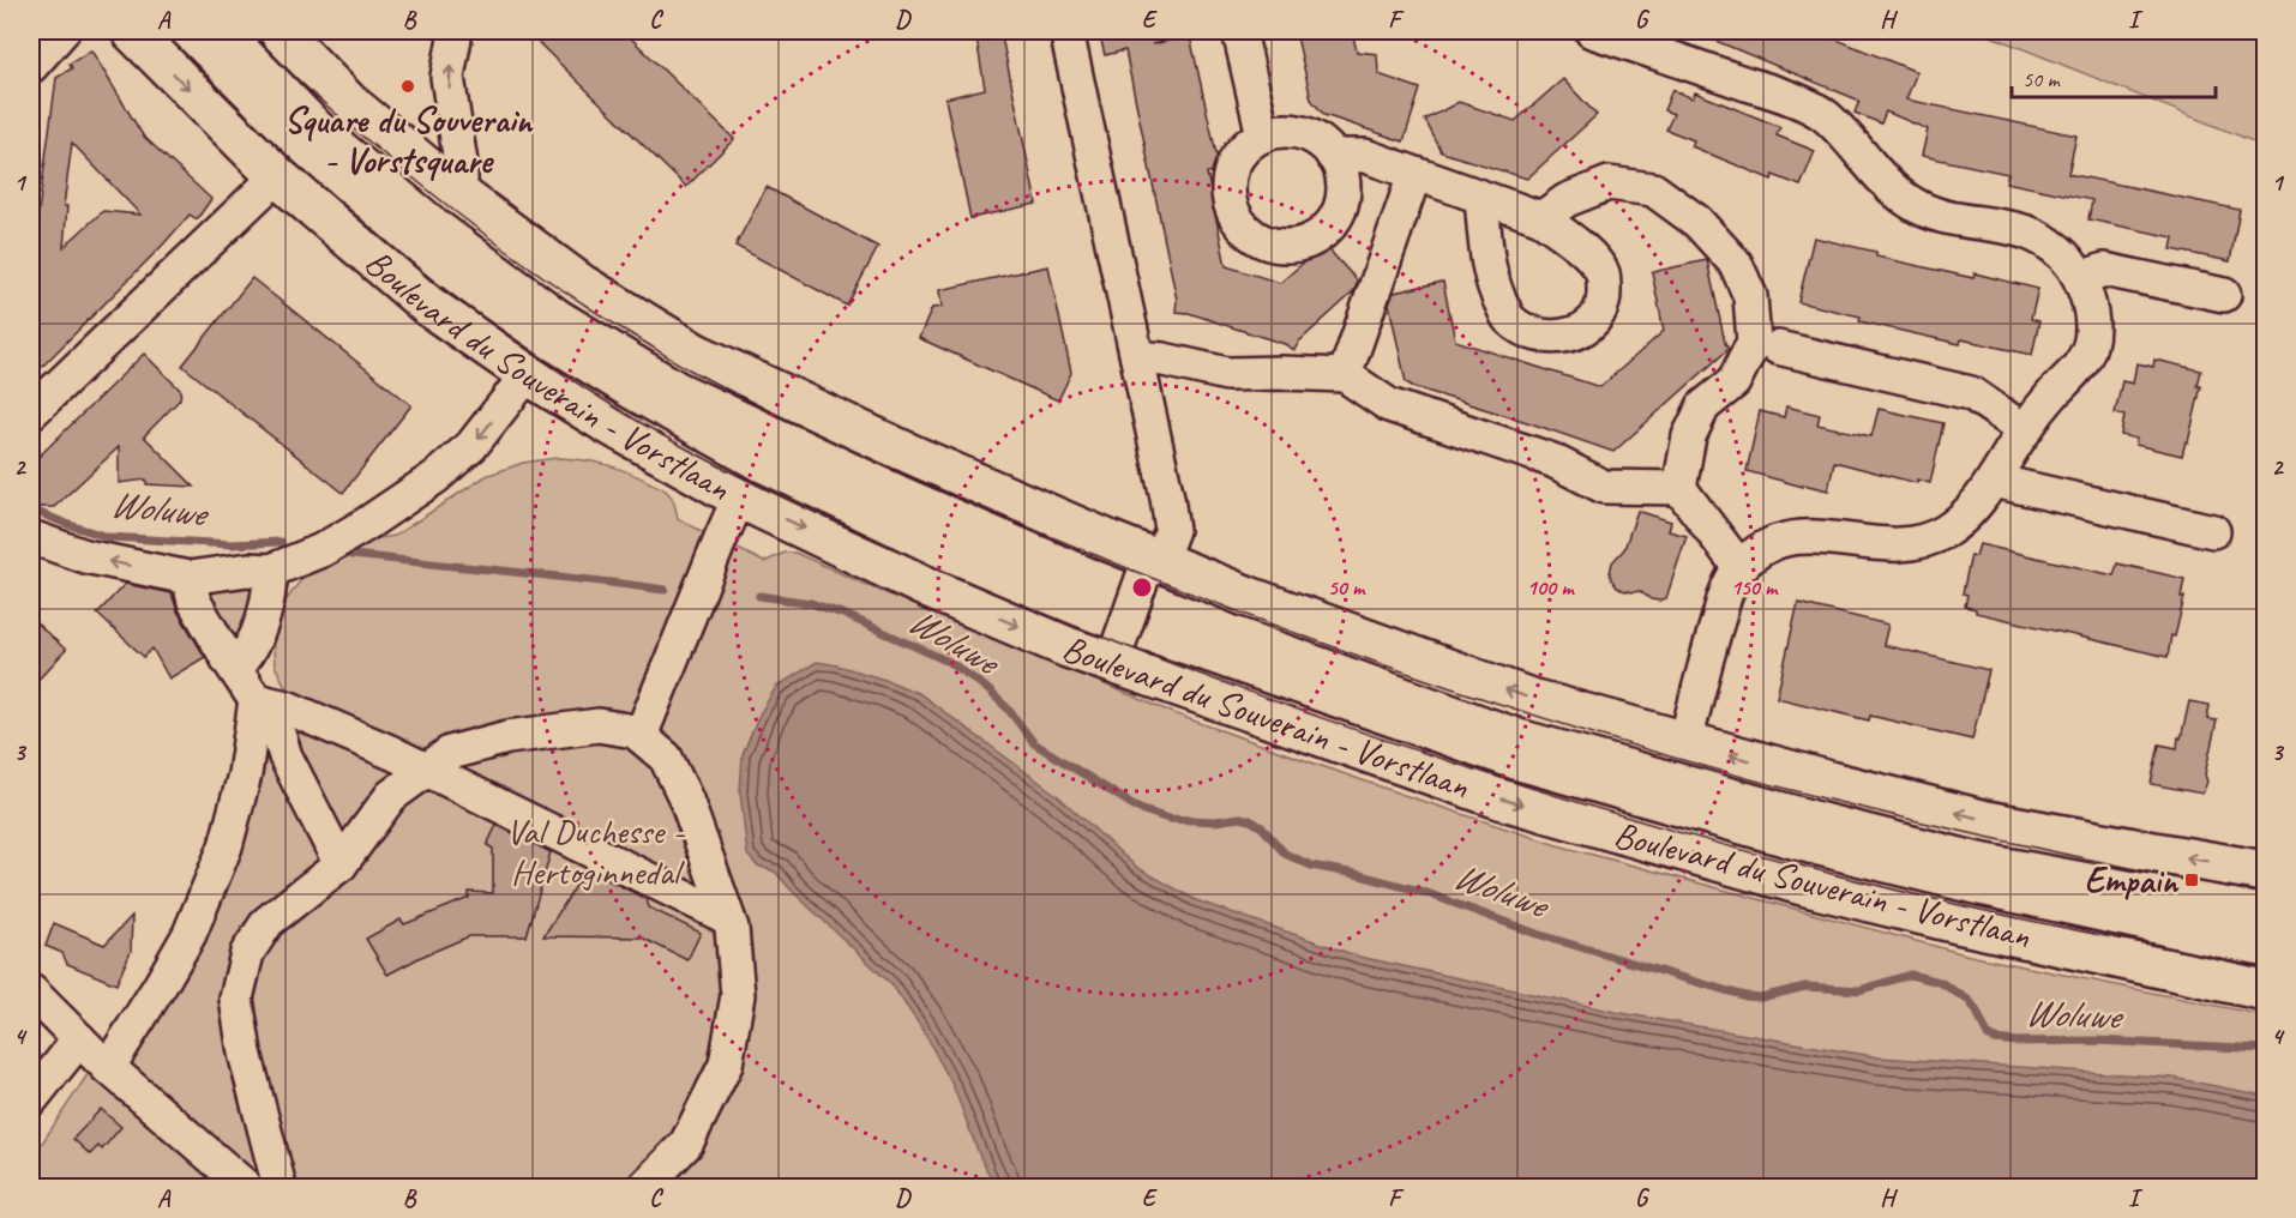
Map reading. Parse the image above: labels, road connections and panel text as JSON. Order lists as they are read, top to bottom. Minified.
{"streets":{"main road":["Boulevard du Souverain - Vorstlaan"]},"water":["Woluwe"],"parks":["Val Duchesse - Hertoginnedal"],"places":{"other":["Square du Souverain - Vorstsquare"],"transit":["Empain"]},"scale_bar":"50 m","grid":{"columns":["A","B","C","D","E","F","G","H","I"],"rows":["1","2","3","4"]},"rings":["50 m","100 m","150 m"]}
